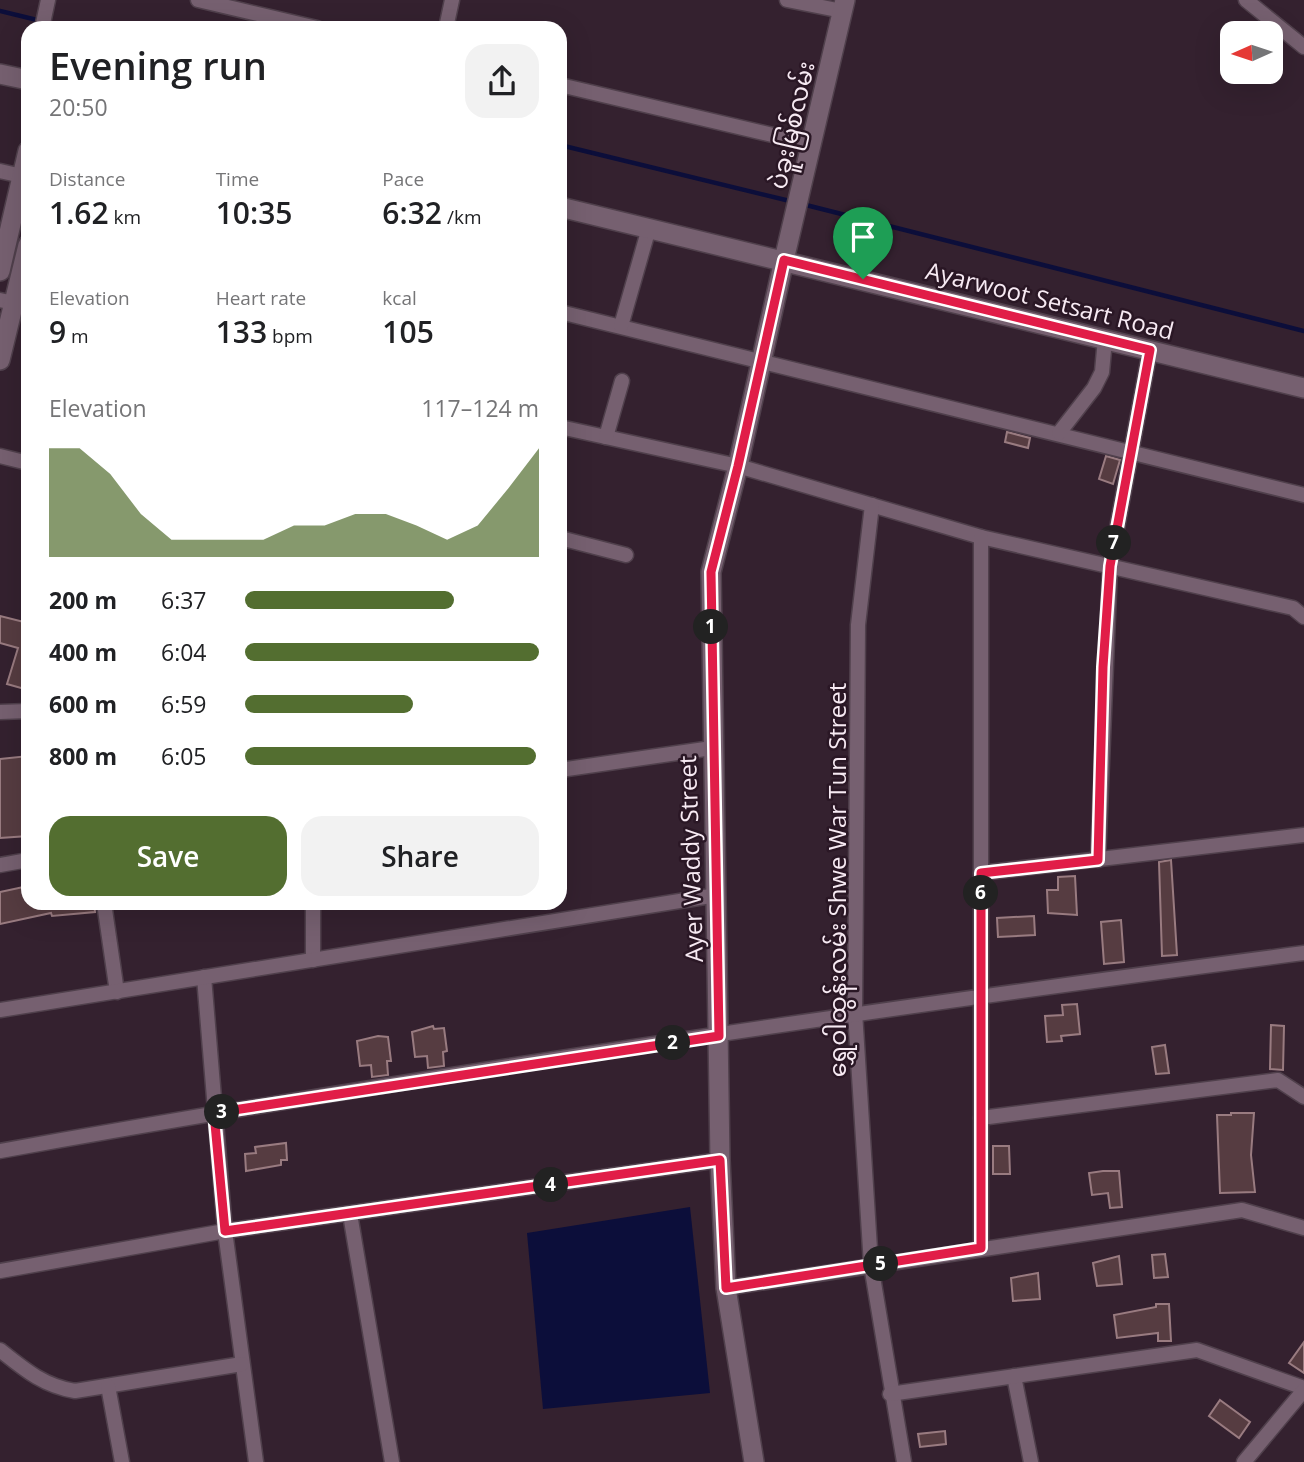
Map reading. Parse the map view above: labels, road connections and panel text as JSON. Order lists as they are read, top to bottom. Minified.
{"streets":{"street":["ပဲခူးမြစ်လမ်း","Ayarwoot Setsart Road","Ayer Waddy Street","ရွှေဝါထွန်းလမ်း Shwe War Tun Street"]},"crossings":[["ပဲခူးမြစ်လမ်း","Ayarwoot Setsart Road"],["ပဲခူးမြစ်လမ်း","Ayer Waddy Street"],["Ayarwoot Setsart Road","Ayer Waddy Street"]],"north":"left","page":{"heading":["Evening run","20:50"],"stats":[["Distance","1.62 km"],["Time","10:35"],["Pace","6:32 /km"],["Elevation","9 m"],["Heart rate","133 bpm"],["kcal","105"]],"chart":["Elevation","117–124 m"],"pins":["7","1","6","2","3","4","5"],"list":[{"name":"200 m","note":"6:37"},{"name":"400 m","note":"6:04"},{"name":"600 m","note":"6:59"},{"name":"800 m","note":"6:05"}],"buttons":["Save","Share"]}}
